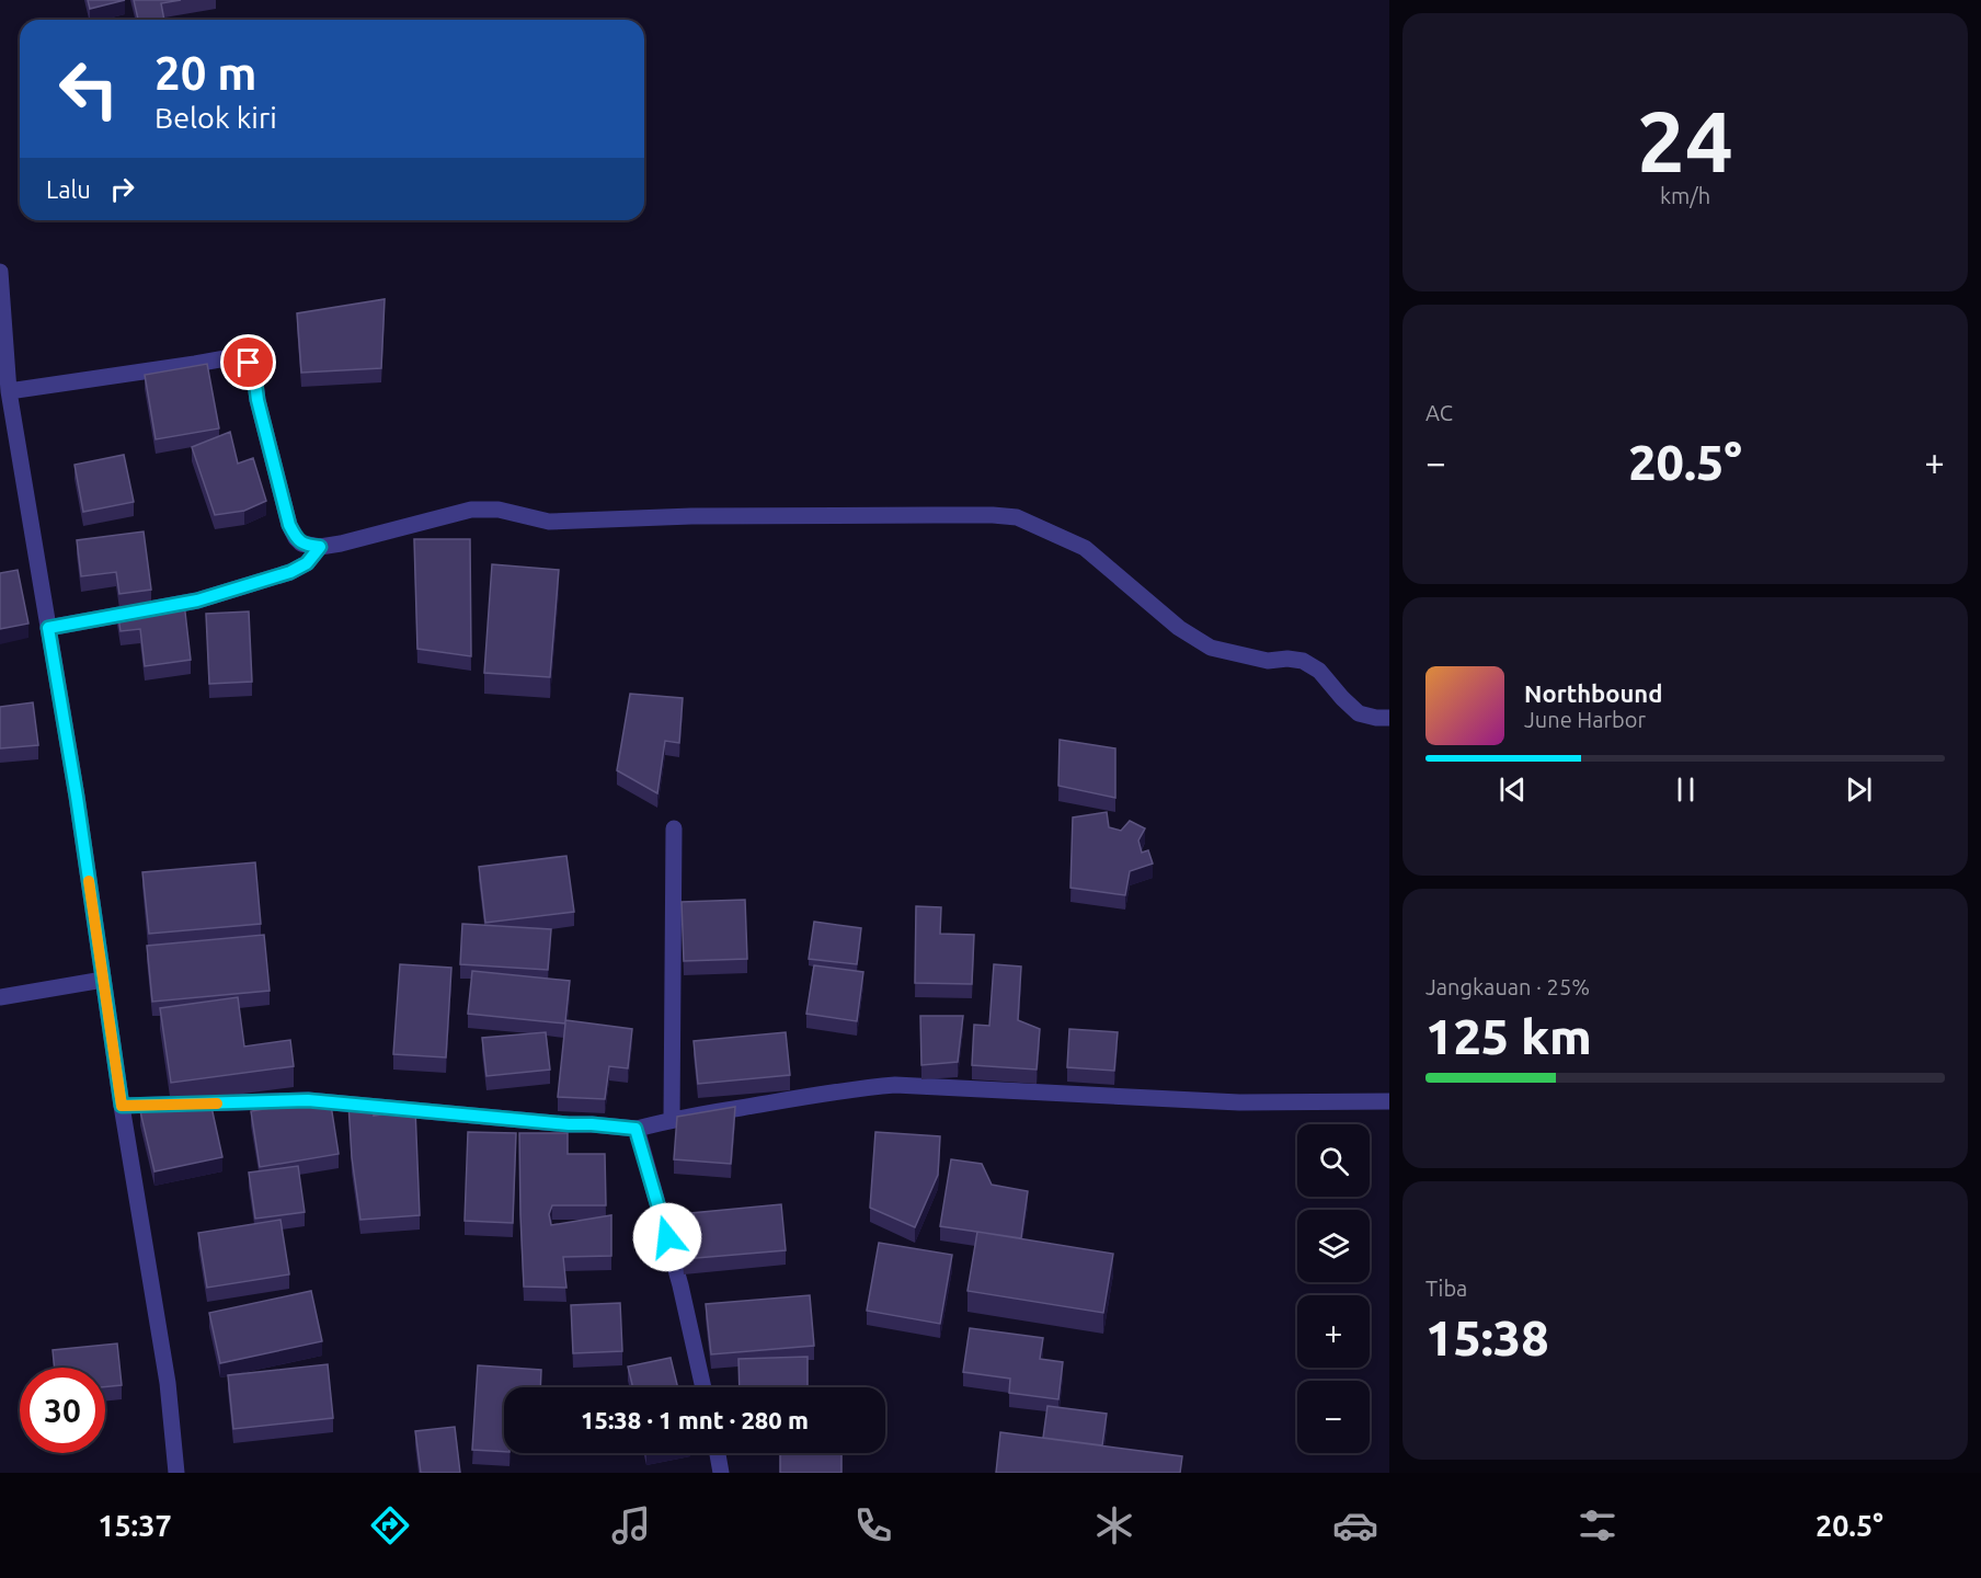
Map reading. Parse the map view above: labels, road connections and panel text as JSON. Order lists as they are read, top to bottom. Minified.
{"page":{"tile":[["24","km/h"],"AC",["Jangkauan · 25%","125 km"],["Tiba","15:38"]],"turn":["20 m","Belok kiri"],"then":"Lalu","heat":["−","20.5°","+"],"song":["Northbound","June Harbor"],"map_buttons":["+","−"],"limit":"30","trip":"15:38 · 1 mnt · 280 m","tabs":["15:37","20.5°"]}}
